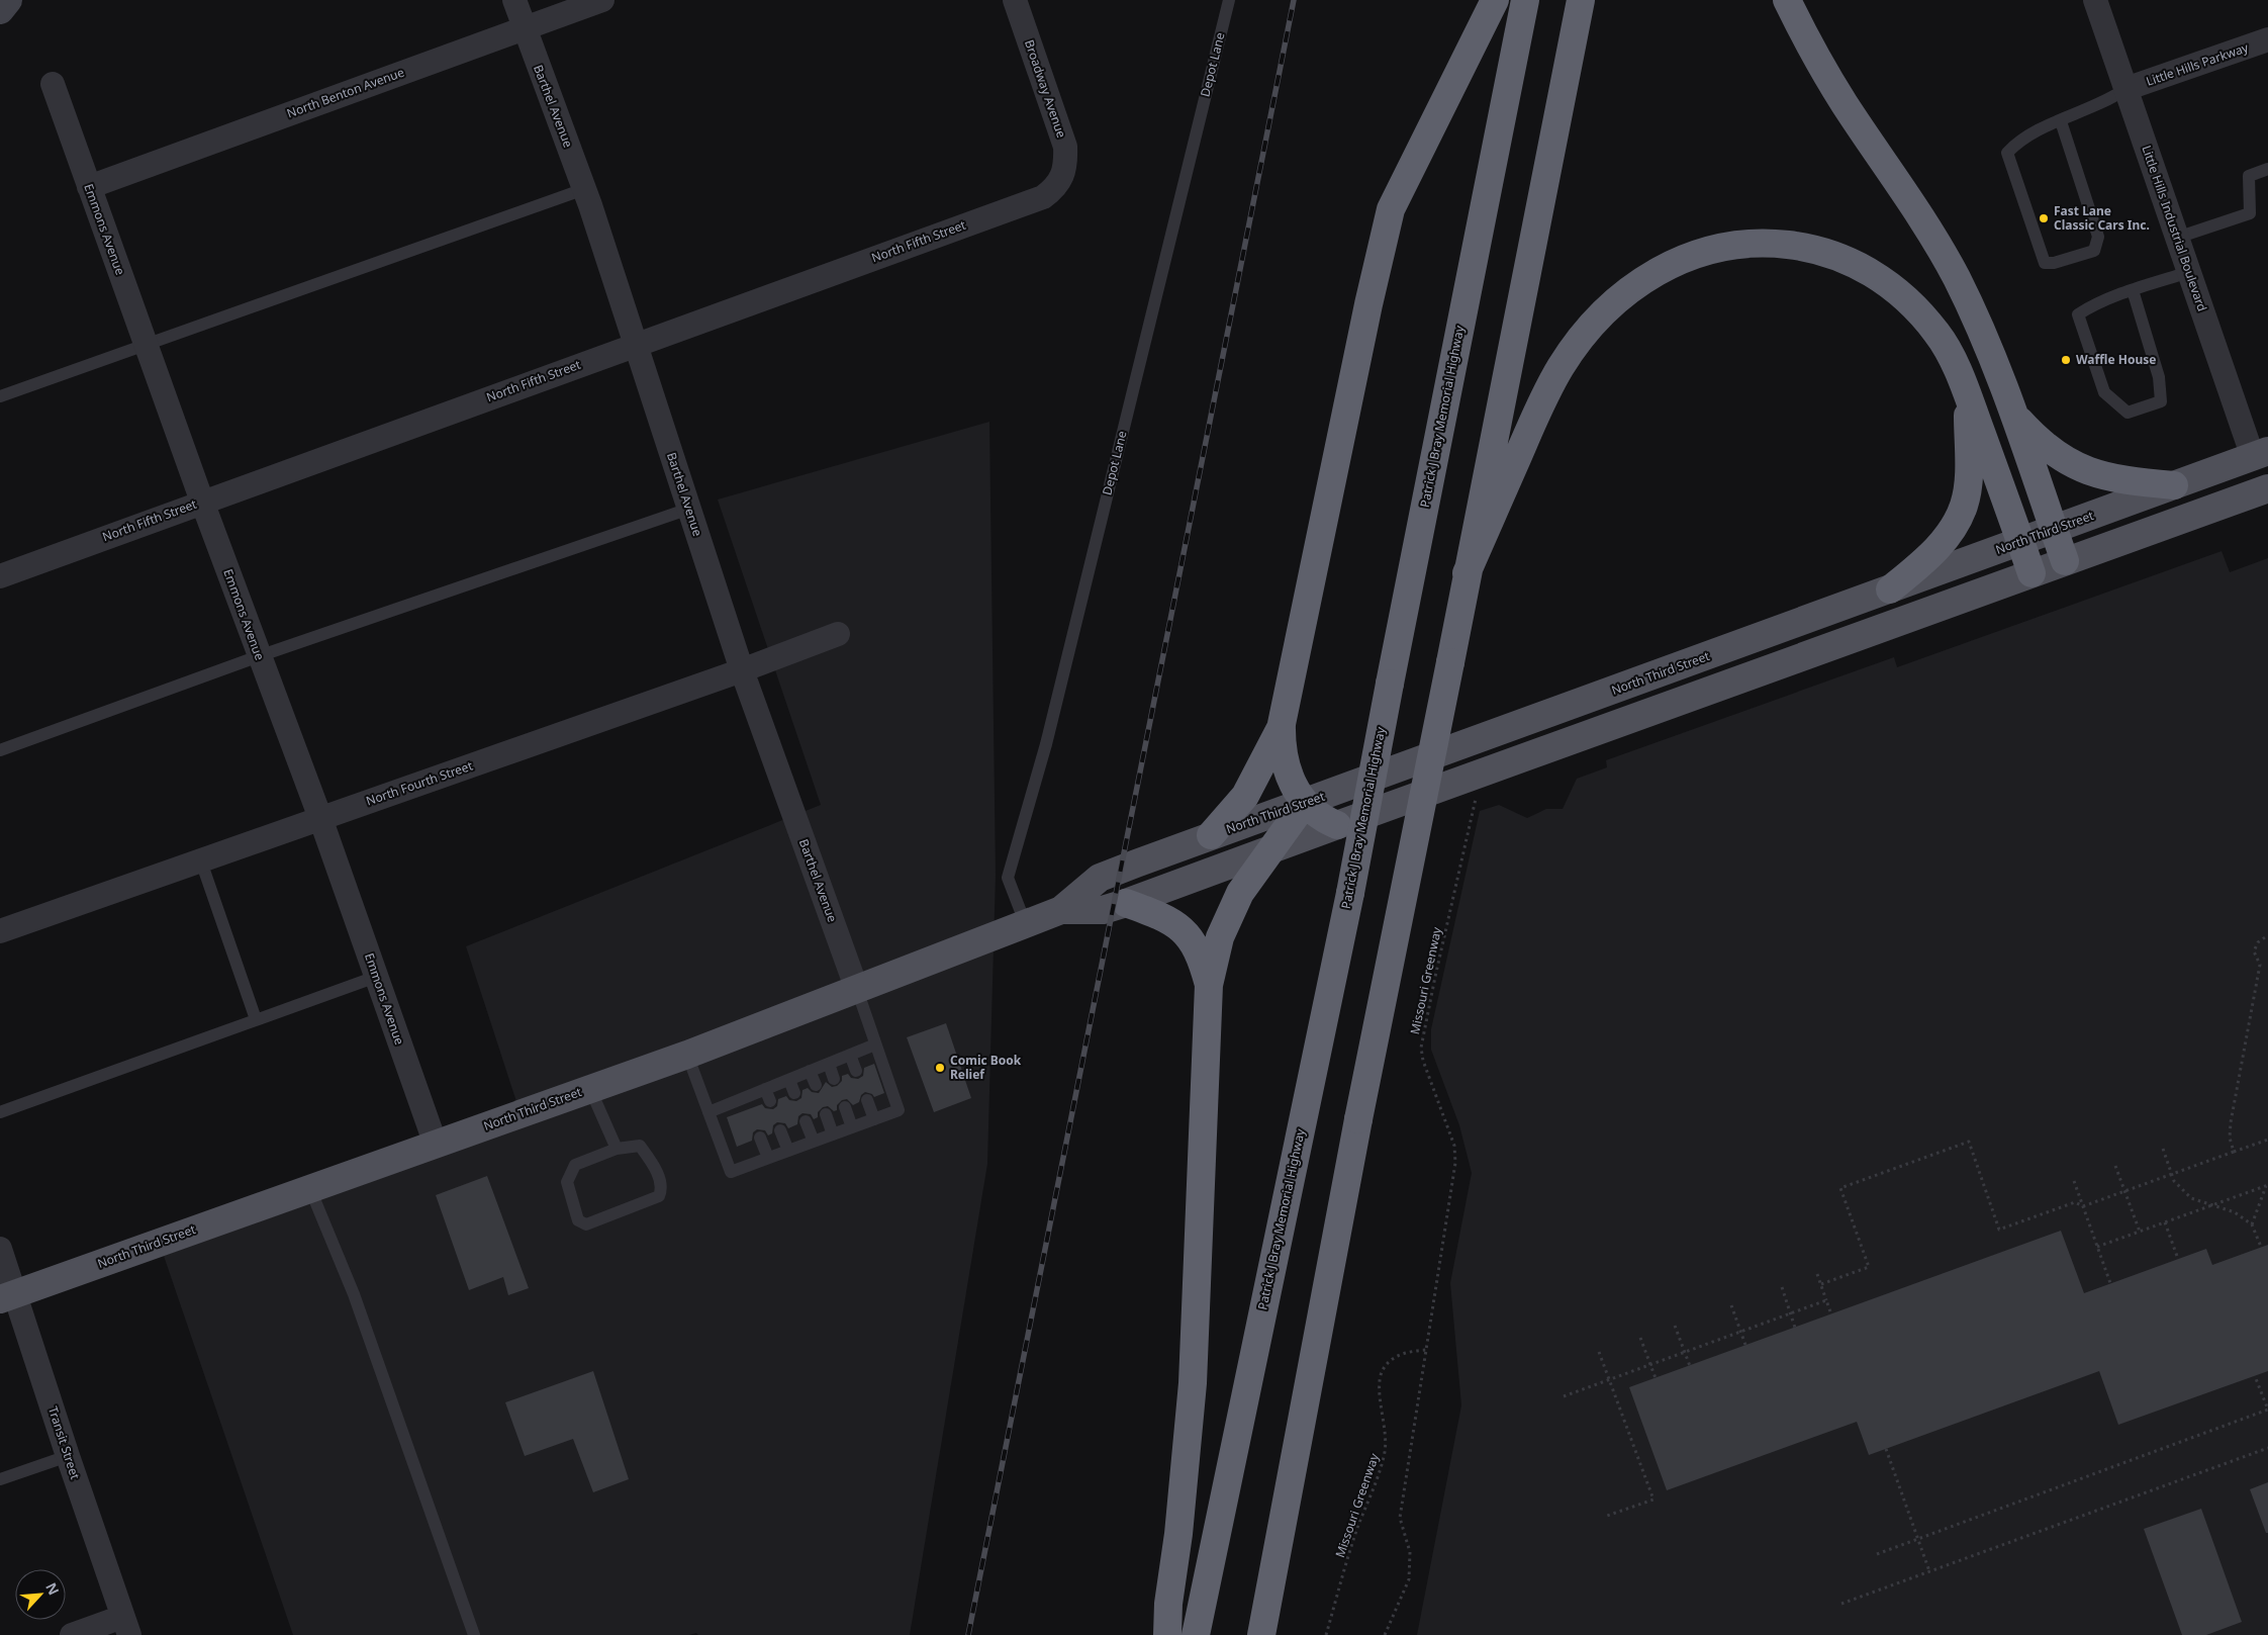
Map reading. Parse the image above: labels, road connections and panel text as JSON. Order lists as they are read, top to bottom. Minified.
{"streets":{"highway":["Patrick J Bray Memorial Highway"],"main road":["North Third Street"],"street":["Little Hills Parkway","Broadway Avenue","North Benton Avenue","Barthel Avenue","Little Hills Industrial Boulevard","Emmons Avenue","North Fifth Street","North Fourth Street","Transit Street"],"lane":["Depot Lane"],"path":["Missouri Greenway"]},"crossings":[["Depot Lane","North Third Street"],["Little Hills Parkway","Little Hills Industrial Boulevard"],["Broadway Avenue","North Fifth Street"],["North Benton Avenue","Barthel Avenue"],["North Benton Avenue","Emmons Avenue"],["Barthel Avenue","North Fifth Street"],["Barthel Avenue","North Third Street"],["Barthel Avenue","North Fourth Street"],["Little Hills Industrial Boulevard","North Third Street"],["Emmons Avenue","North Fifth Street"],["Emmons Avenue","North Third Street"],["Emmons Avenue","North Fourth Street"],["North Third Street","Transit Street"]],"places":["Fast Lane Classic Cars Inc.","Waffle House","Comic Book Relief"],"north":"top right"}
